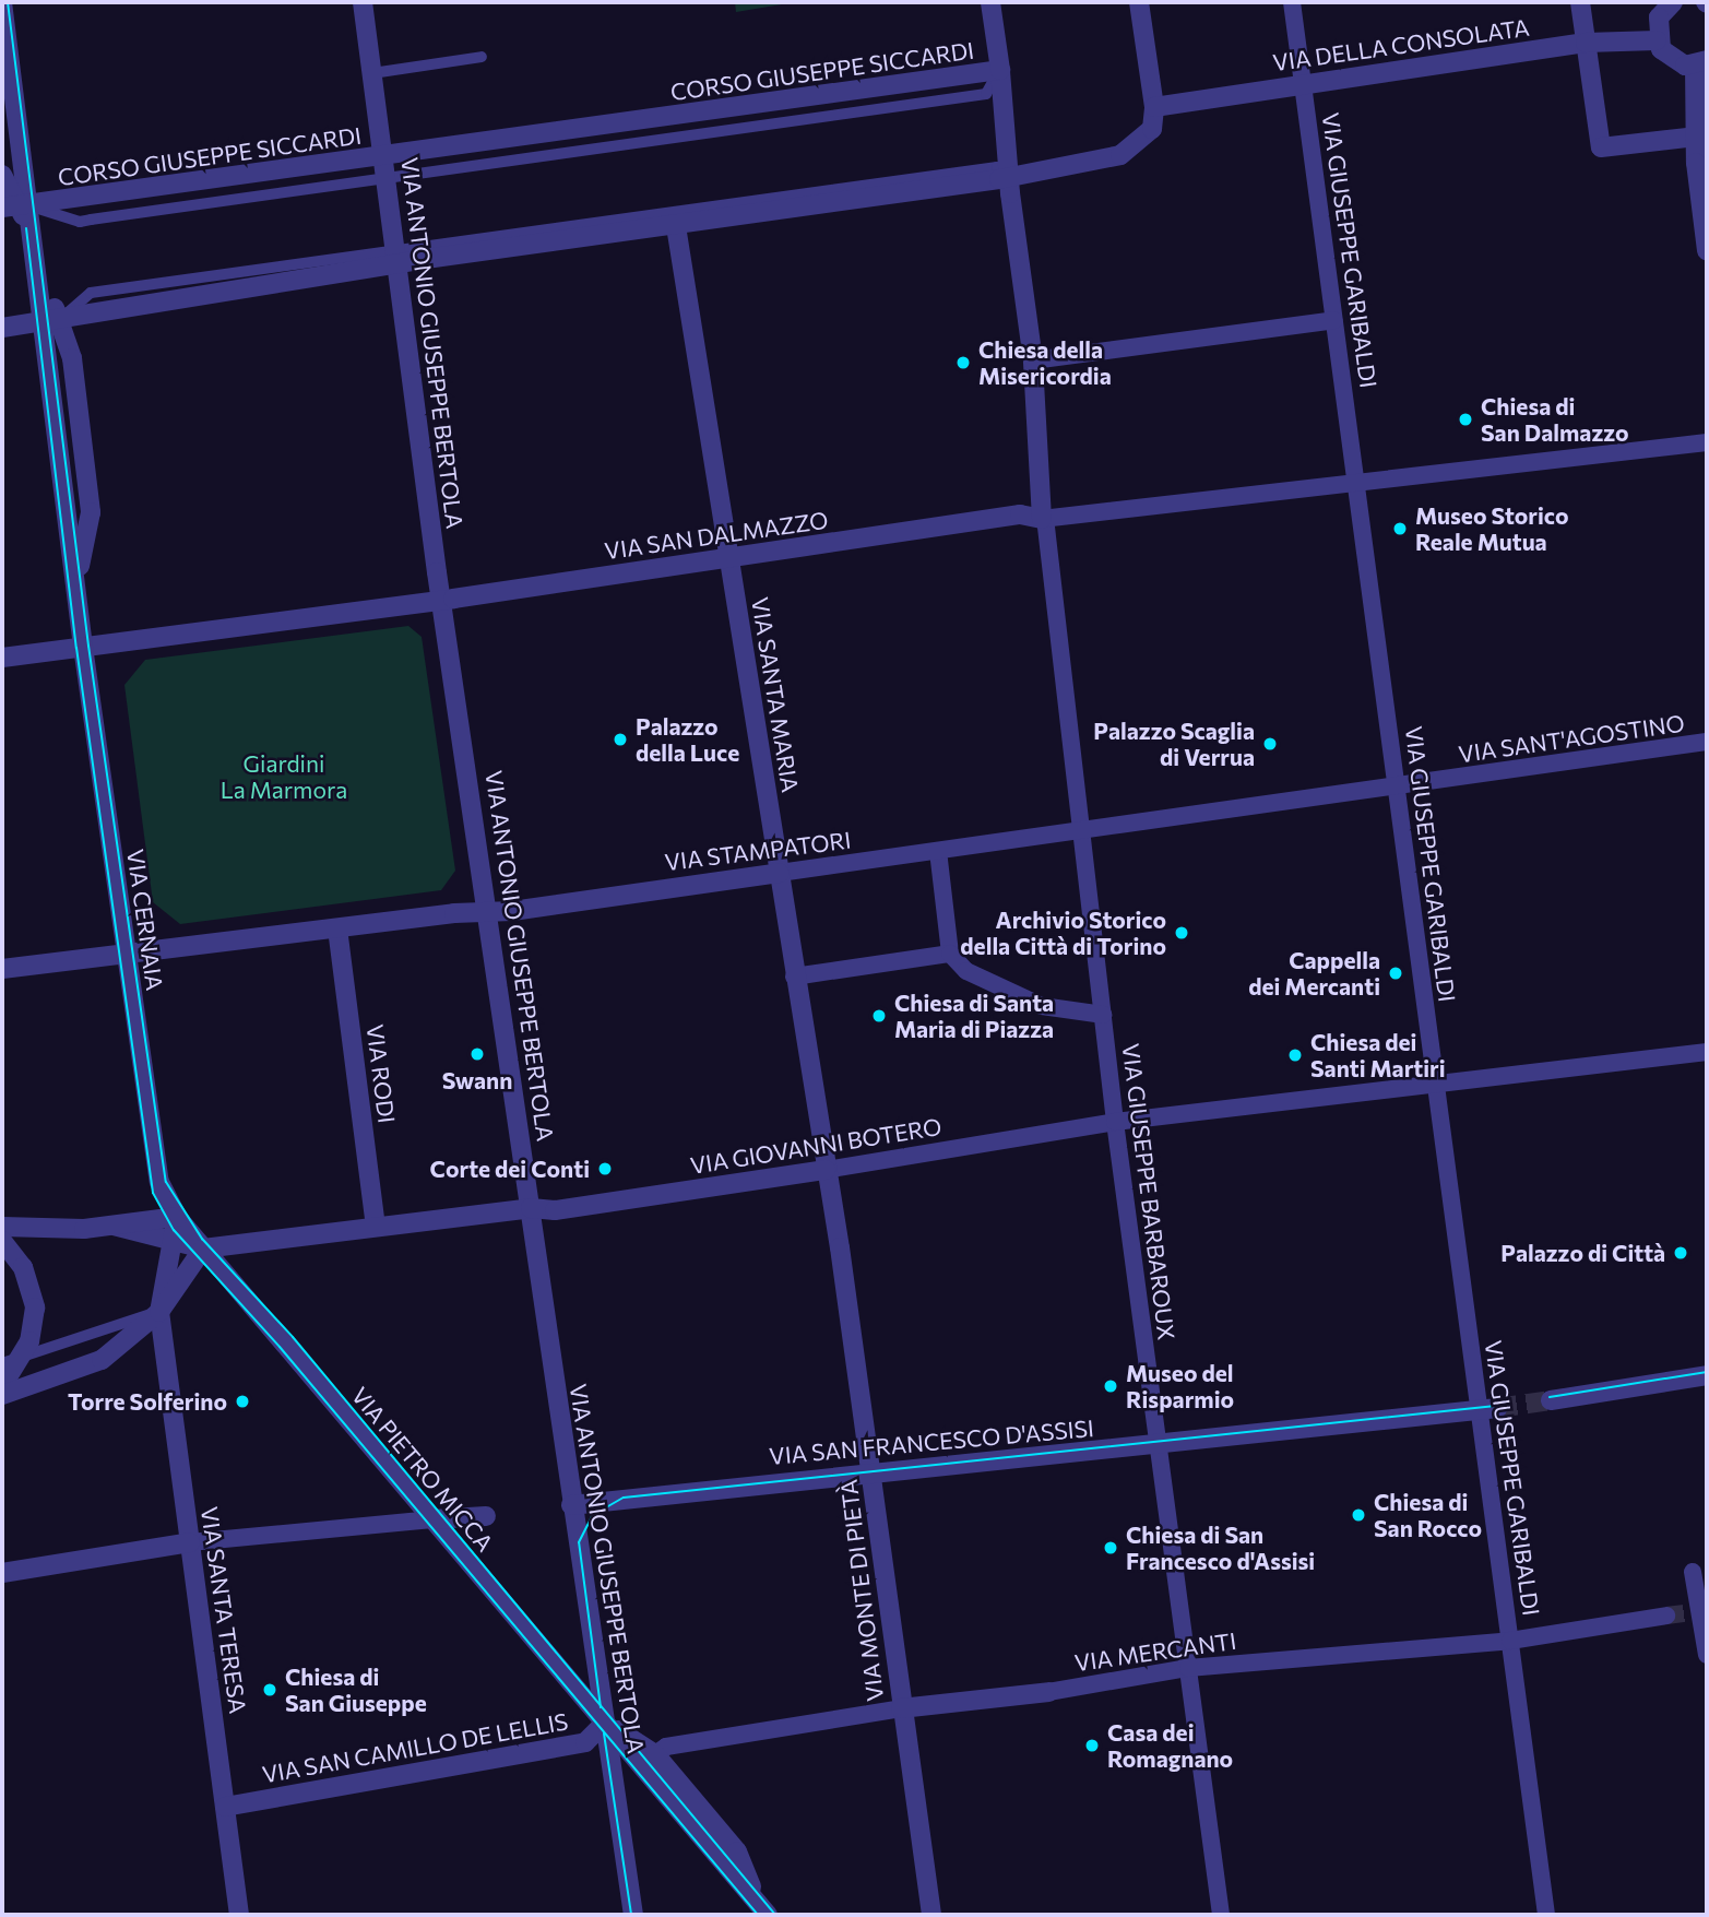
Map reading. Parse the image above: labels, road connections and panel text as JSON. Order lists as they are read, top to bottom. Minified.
{"streets":{"street":["VIA DELLA CONSOLATA","CORSO GIUSEPPE SICCARDI","VIA GIUSEPPE GARIBALDI","VIA ANTONIO GIUSEPPE BERTOLA","VIA SAN DALMAZZO","VIA SANTA MARIA","VIA SANT'AGOSTINO","VIA STAMPATORI","VIA CERNAIA","VIA RODI","VIA GIOVANNI BOTERO","VIA GIUSEPPE BARBAROUX","VIA SAN FRANCESCO D'ASSISI","VIA PIETRO MICCA","VIA MONTE DI PIETÀ","VIA SANTA TERESA","VIA MERCANTI","VIA SAN CAMILLO DE LELLIS"]},"crossings":[["VIA DELLA CONSOLATA","VIA GIUSEPPE GARIBALDI"],["CORSO GIUSEPPE SICCARDI","VIA ANTONIO GIUSEPPE BERTOLA"],["CORSO GIUSEPPE SICCARDI","VIA CERNAIA"],["CORSO GIUSEPPE SICCARDI","VIA GIUSEPPE BARBAROUX"],["VIA GIUSEPPE GARIBALDI","VIA SAN DALMAZZO"],["VIA GIUSEPPE GARIBALDI","VIA SANT'AGOSTINO"],["VIA GIUSEPPE GARIBALDI","VIA STAMPATORI"],["VIA GIUSEPPE GARIBALDI","VIA GIOVANNI BOTERO"],["VIA GIUSEPPE GARIBALDI","VIA SAN FRANCESCO D'ASSISI"],["VIA GIUSEPPE GARIBALDI","VIA MERCANTI"],["VIA ANTONIO GIUSEPPE BERTOLA","VIA SAN DALMAZZO"],["VIA ANTONIO GIUSEPPE BERTOLA","VIA STAMPATORI"],["VIA ANTONIO GIUSEPPE BERTOLA","VIA GIOVANNI BOTERO"],["VIA ANTONIO GIUSEPPE BERTOLA","VIA SAN FRANCESCO D'ASSISI"],["VIA ANTONIO GIUSEPPE BERTOLA","VIA PIETRO MICCA"],["VIA ANTONIO GIUSEPPE BERTOLA","VIA SAN CAMILLO DE LELLIS"],["VIA SAN DALMAZZO","VIA SANTA MARIA"],["VIA SAN DALMAZZO","VIA CERNAIA"],["VIA SAN DALMAZZO","VIA GIUSEPPE BARBAROUX"],["VIA SANTA MARIA","VIA STAMPATORI"],["VIA SANTA MARIA","VIA GIOVANNI BOTERO"],["VIA SANTA MARIA","VIA MONTE DI PIETÀ"],["VIA SANT'AGOSTINO","VIA STAMPATORI"],["VIA STAMPATORI","VIA CERNAIA"],["VIA STAMPATORI","VIA RODI"],["VIA STAMPATORI","VIA GIUSEPPE BARBAROUX"],["VIA CERNAIA","VIA GIOVANNI BOTERO"],["VIA CERNAIA","VIA PIETRO MICCA"],["VIA CERNAIA","VIA SANTA TERESA"],["VIA RODI","VIA GIOVANNI BOTERO"],["VIA GIOVANNI BOTERO","VIA GIUSEPPE BARBAROUX"],["VIA GIOVANNI BOTERO","VIA PIETRO MICCA"],["VIA GIOVANNI BOTERO","VIA MONTE DI PIETÀ"],["VIA GIUSEPPE BARBAROUX","VIA SAN FRANCESCO D'ASSISI"],["VIA GIUSEPPE BARBAROUX","VIA MERCANTI"],["VIA SAN FRANCESCO D'ASSISI","VIA MONTE DI PIETÀ"],["VIA PIETRO MICCA","VIA MERCANTI"],["VIA PIETRO MICCA","VIA SAN CAMILLO DE LELLIS"],["VIA MONTE DI PIETÀ","VIA MERCANTI"],["VIA SANTA TERESA","VIA SAN CAMILLO DE LELLIS"]],"parks":["Giardini La Marmora"],"places":["Chiesa della Misericordia","Chiesa di San Dalmazzo","Museo Storico Reale Mutua","Palazzo della Luce","Palazzo Scaglia di Verrua","Archivio Storico della Città di Torino","Cappella dei Mercanti","Chiesa di Santa Maria di Piazza","Swann","Chiesa dei Santi Martiri","Corte dei Conti","Palazzo di Città","Museo del Risparmio","Torre Solferino","Chiesa di San Rocco","Chiesa di San Francesco d'Assisi","Chiesa di San Giuseppe","Casa dei Romagnano"]}
